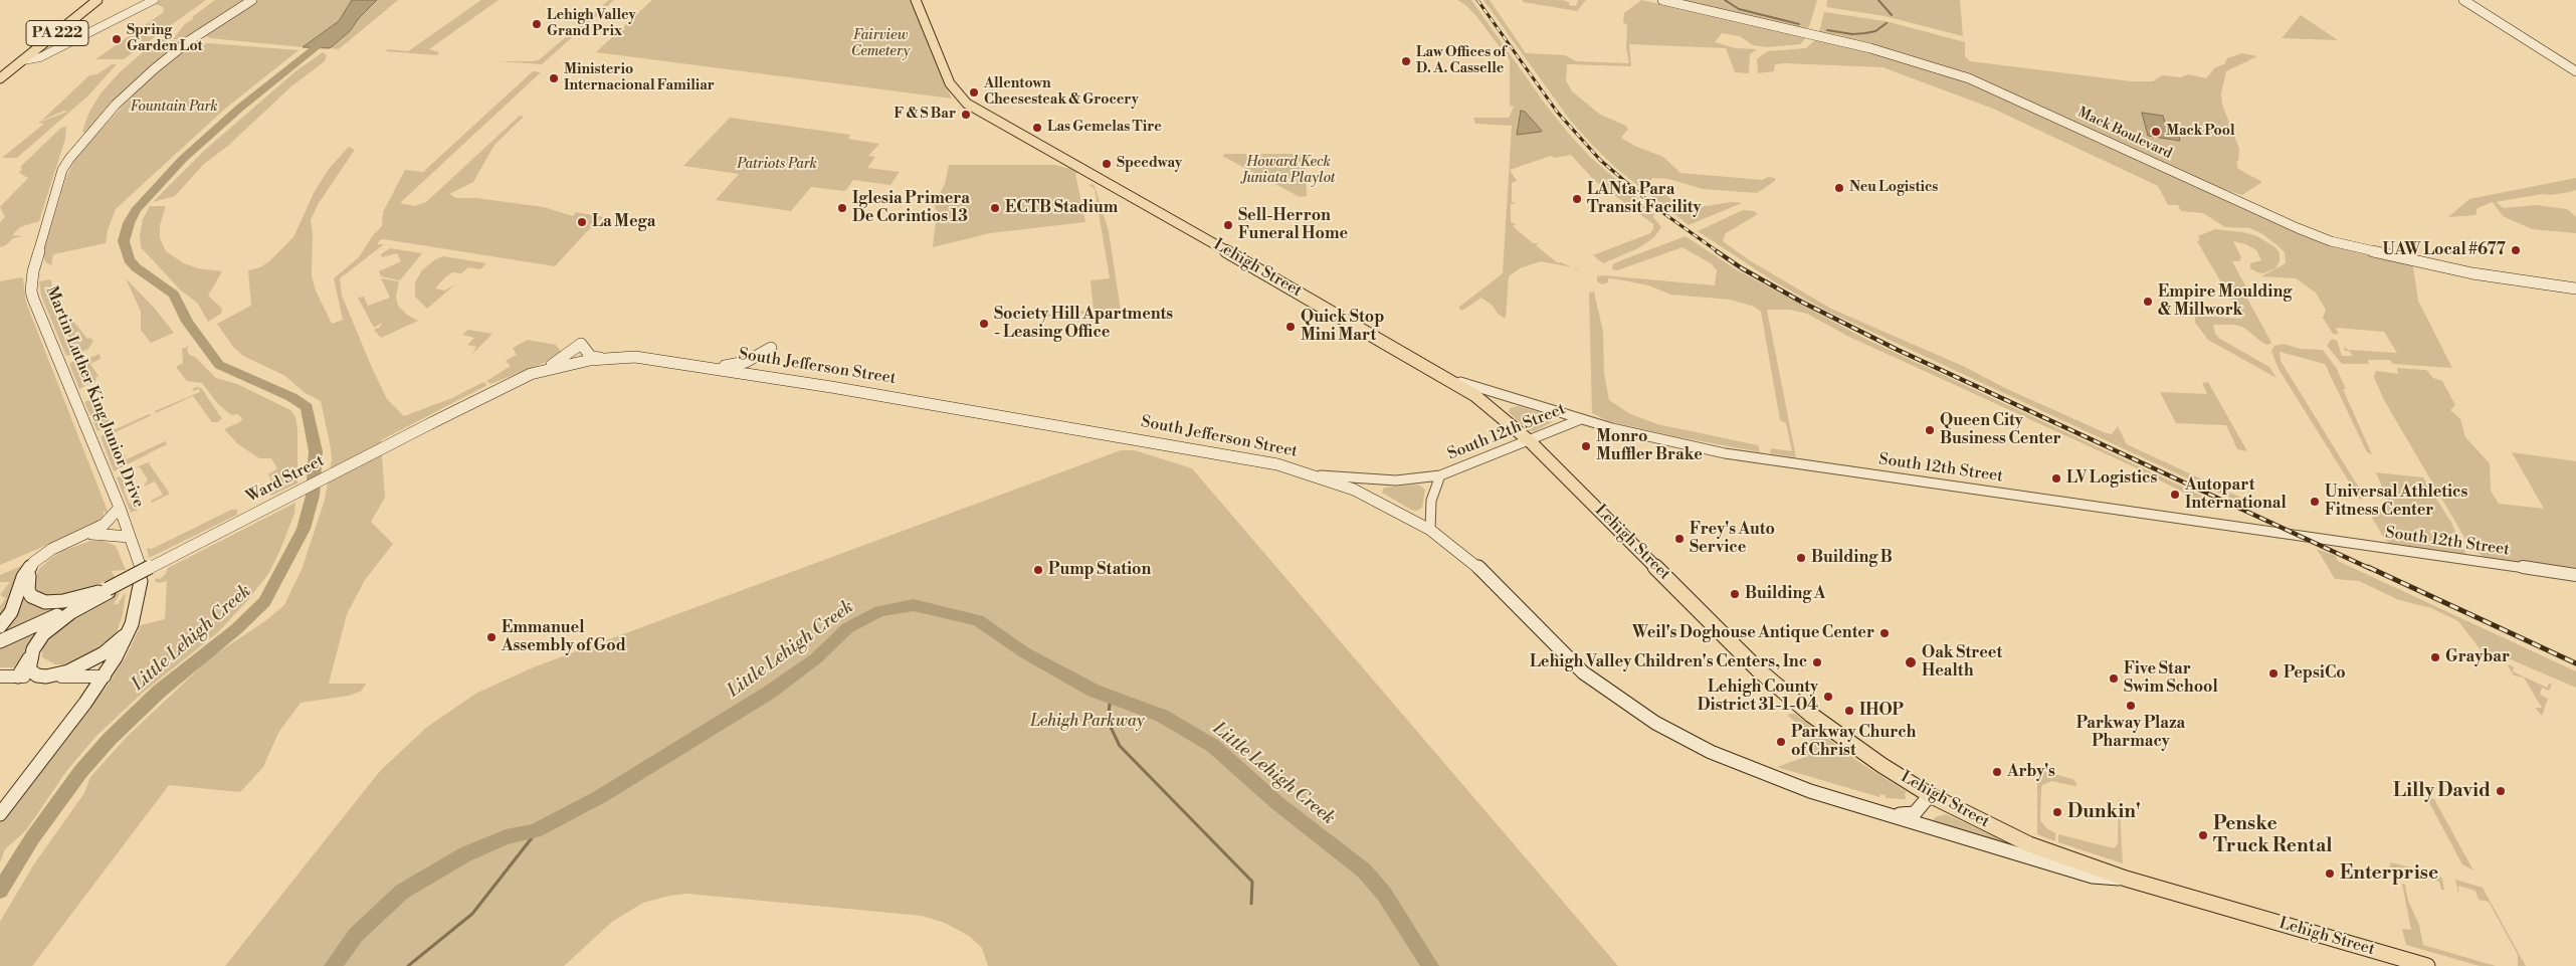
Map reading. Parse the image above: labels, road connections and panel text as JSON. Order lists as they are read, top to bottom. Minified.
{"streets":{"main road":["PA 222","Mack Boulevard","Lehigh Street","South Jefferson Street","Martin Luther King Junior Drive","Ward Street"],"street":["South 12th Street"]},"crossings":[["Lehigh Street","South Jefferson Street"],["Lehigh Street","South 12th Street"],["South Jefferson Street","South 12th Street"],["South Jefferson Street","Ward Street"]],"water":["Little Lehigh Creek"],"parks":["Fairview Cemetery","Fountain Park","Howard Keck Juniata Playlot","Patriots Park","Lehigh Parkway"],"places":["Lehigh Valley Grand Prix","Spring Garden Lot","Law Offices of D. A. Casselle","Ministerio Internacional Familiar","Allentown Cheesesteak & Grocery","F & S Bar","Las Gemelas Tire","Mack Pool","Speedway","Neu Logistics","LANta Para Transit Facility","Iglesia Primera De Corintios 13","ECTB Stadium","La Mega","Sell-Herron Funeral Home","UAW Local #677","Empire Moulding & Millwork","Society Hill Apartments - Leasing Office","Quick Stop Mini Mart","Queen City Business Center","Monro Muffler Brake","LV Logistics","Autopart International","Universal Athletics Fitness Center","Frey's Auto Service","Building B","Pump Station","Building A","Weil's Doghouse Antique Center","Emmanuel Assembly of God","Graybar","Lehigh Valley Children's Centers, Inc","Oak Street Health","PepsiCo","Five Star Swim School","Lehigh County District 31-1-04","Parkway Plaza Pharmacy","IHOP","Parkway Church of Christ","Arby's","Lilly David","Dunkin'","Penske Truck Rental","Enterprise"]}
